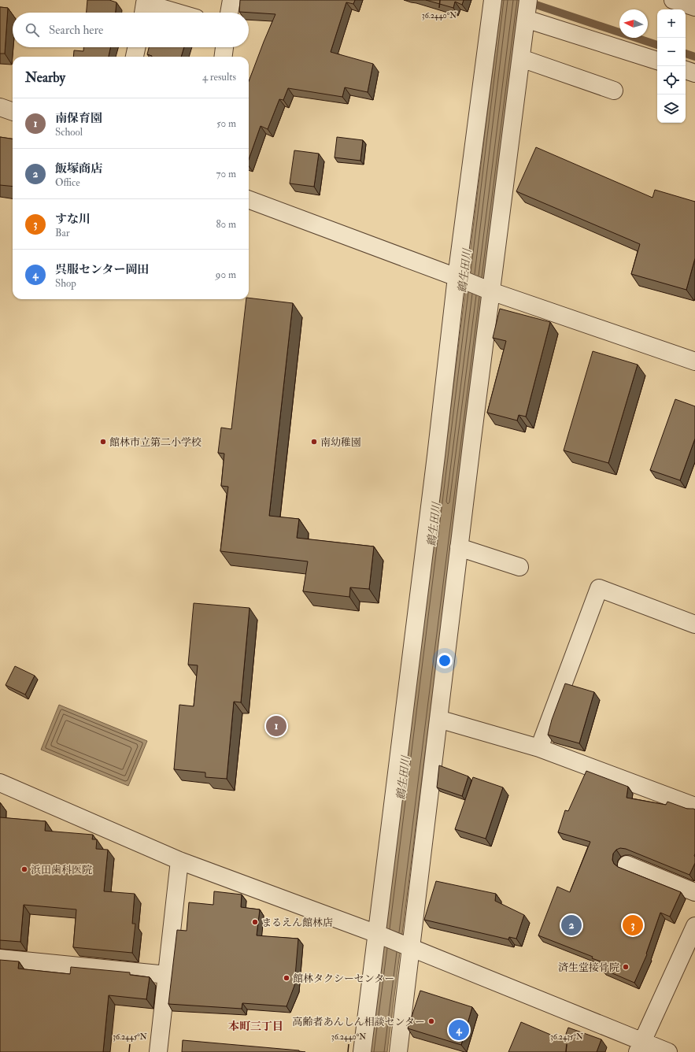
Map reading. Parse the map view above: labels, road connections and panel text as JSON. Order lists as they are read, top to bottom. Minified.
{"districts":["本町三丁目"],"water":["鶴生田川"],"places":["館林市立第二小学校","南幼稚園","浜田歯科医院","まるえん館林店","済生堂接骨院","館林タクシーセンター","高齢者あんしん相談センター"],"north":"left","page":{"map_buttons":["+","−"],"search":"Search here","heading":["Nearby","4 results"],"list":[{"mark":"1","name":"南保育園","note":"School","value":"50 m"},{"mark":"2","name":"飯塚商店","note":"Office","value":"70 m"},{"mark":"3","name":"すな川","note":"Bar","value":"80 m"},{"mark":"4","name":"呉服センター岡田","note":"Shop","value":"90 m"}],"pins":["1","2","3","4"]},"coordinates":["36.2440°N","36.2445°N","36.2435°N"]}
